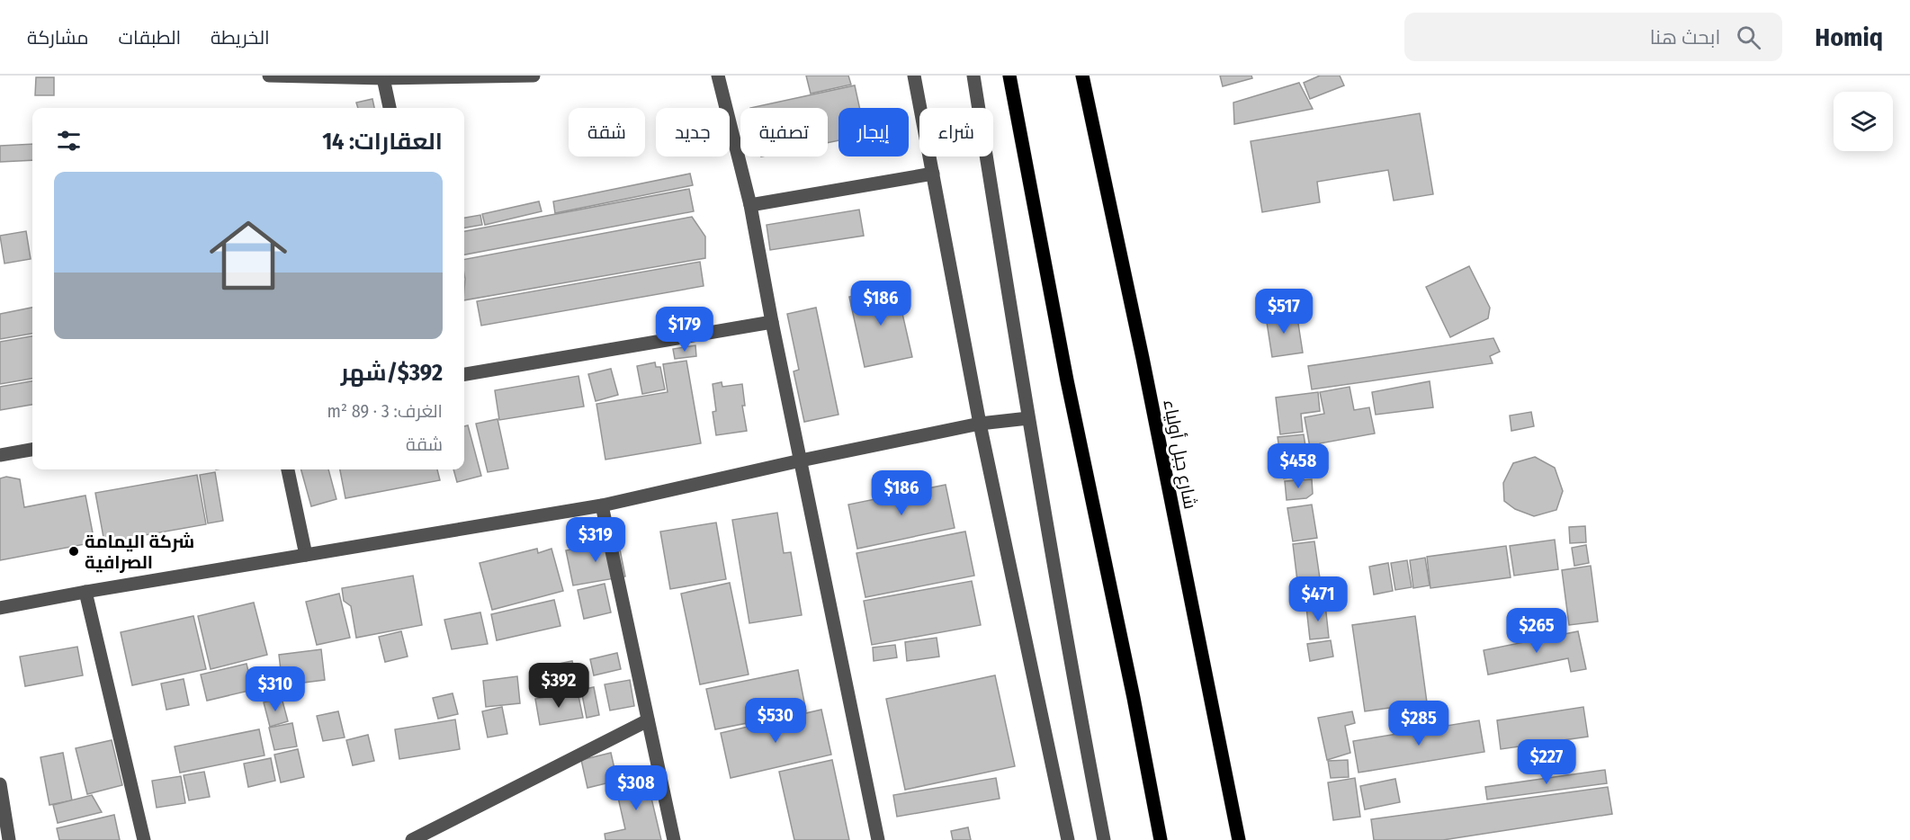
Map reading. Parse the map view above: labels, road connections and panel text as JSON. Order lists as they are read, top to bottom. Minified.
{"streets":{"main road":["شارع جبل أولياء"]},"places":["شركة اليمامة الصرافية"],"page":{"header":"Homiq","search":"ابحث هنا","nav":["الخريطة","الطبقات","مشاركة"],"chip":["شراء","إيجار","تصفية","جديد","شقة"],"heading":"العقارات: 14","list":[{"name":"$392/شهر","note":"الغرف: 3 · 89 m² · شقة"}],"price":["$186","$517","$179","$458","$186","$319","$471","$265","$392","$310","$530","$285","$227","$308"]}}
